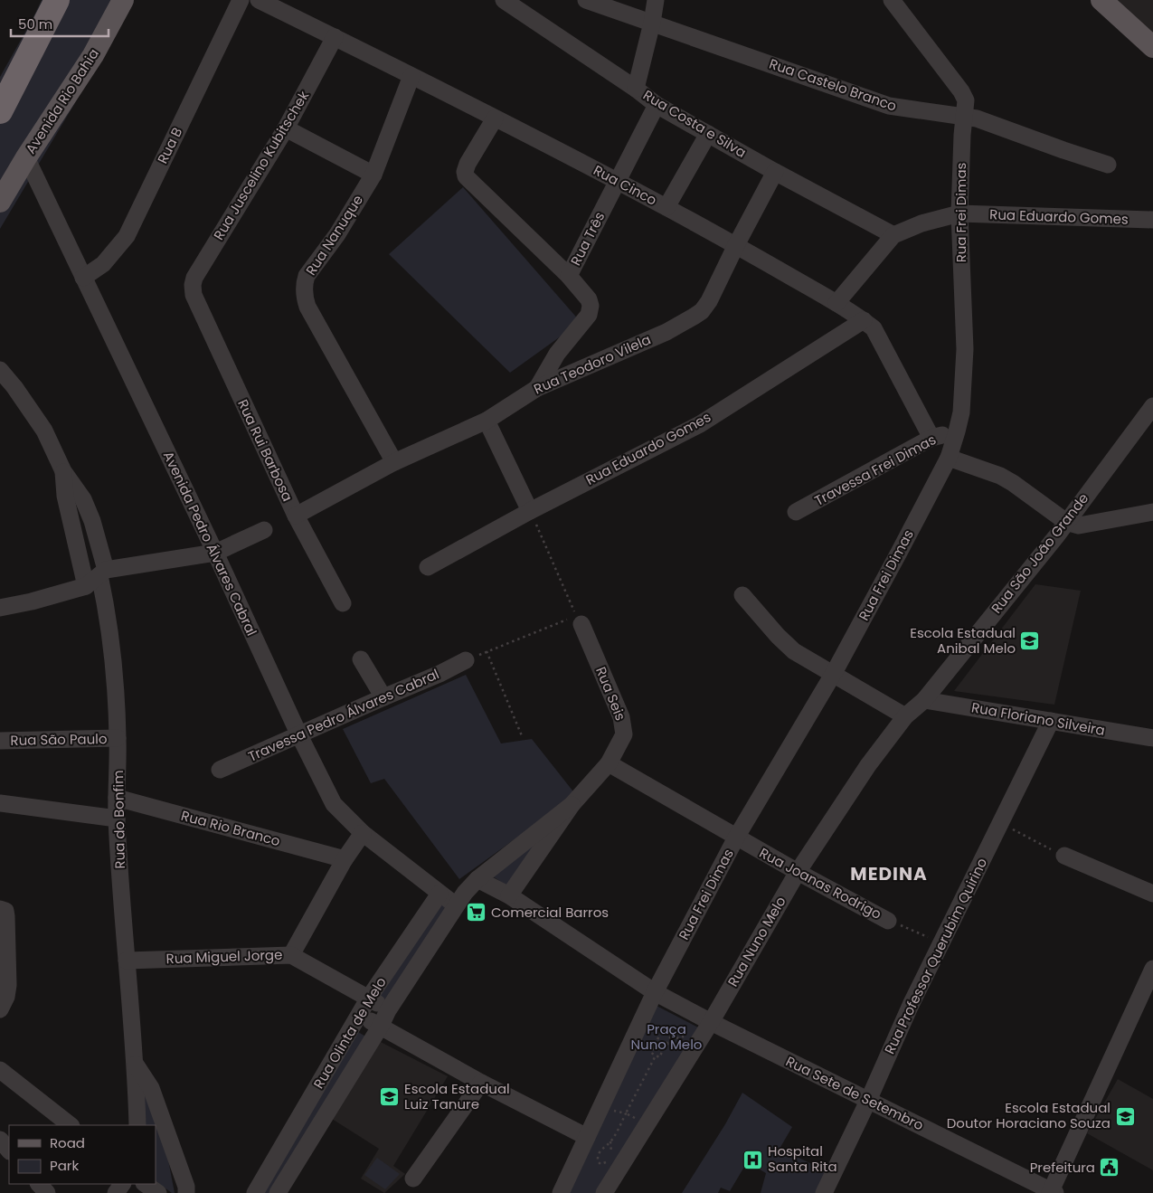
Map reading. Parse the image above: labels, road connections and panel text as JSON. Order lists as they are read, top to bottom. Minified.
{"streets":{"main road":["Avenida Rio Bahia"],"street":["Rua Castelo Branco","Rua Costa e Silva","Rua B","Rua Juscelino Kubitschek","Rua Cinco","Rua Frei Dimas","Rua Eduardo Gomes","Rua Nanuque","Rua Três","Rua Teodoro Vilela","Rua Rui Barbosa","Travessa Frei Dimas","Avenida Pedro Álvares Cabral","Rua São João Grande","Rua Seis","Travessa Pedro Álvares Cabral","Rua Floriano Silveira","Rua São Paulo","Rua do Bonfim","Rua Rio Branco","Rua Joanas Rodrigo","Rua Nuno Melo","Rua Professor Querubim Quirino","Rua Miguel Jorge","Rua Olinta de Melo","Rua Sete de Setembro"]},"crossings":[["Rua Castelo Branco","Rua Frei Dimas"],["Avenida Rio Bahia","Avenida Pedro Álvares Cabral"],["Rua Costa e Silva","Rua Eduardo Gomes"],["Rua Costa e Silva","Rua Três"],["Rua Costa e Silva","Rua Teodoro Vilela"],["Rua B","Avenida Pedro Álvares Cabral"],["Rua Juscelino Kubitschek","Rua Cinco"],["Rua Juscelino Kubitschek","Rua Rui Barbosa"],["Rua Cinco","Rua Eduardo Gomes"],["Rua Cinco","Rua Nanuque"],["Rua Cinco","Rua Três"],["Rua Cinco","Rua Teodoro Vilela"],["Rua Cinco","Travessa Frei Dimas"],["Rua Frei Dimas","Rua Eduardo Gomes"],["Rua Frei Dimas","Travessa Frei Dimas"],["Rua Frei Dimas","Rua Joanas Rodrigo"],["Rua Frei Dimas","Rua Sete de Setembro"],["Rua Nanuque","Rua Teodoro Vilela"],["Rua Três","Rua Teodoro Vilela"],["Rua Teodoro Vilela","Rua Rui Barbosa"],["Avenida Pedro Álvares Cabral","Travessa Pedro Álvares Cabral"],["Avenida Pedro Álvares Cabral","Rua Olinta de Melo"],["Rua São João Grande","Rua Floriano Silveira"],["Rua São João Grande","Rua Nuno Melo"],["Rua Seis","Rua Joanas Rodrigo"],["Rua Seis","Rua Olinta de Melo"],["Rua Floriano Silveira","Rua Nuno Melo"],["Rua Floriano Silveira","Rua Professor Querubim Quirino"],["Rua São Paulo","Rua do Bonfim"],["Rua do Bonfim","Rua Rio Branco"],["Rua do Bonfim","Rua Miguel Jorge"],["Rua Joanas Rodrigo","Rua Nuno Melo"],["Rua Joanas Rodrigo","Rua Professor Querubim Quirino"],["Rua Joanas Rodrigo","Rua Olinta de Melo"],["Rua Nuno Melo","Rua Sete de Setembro"],["Rua Professor Querubim Quirino","Rua Sete de Setembro"],["Rua Miguel Jorge","Rua Olinta de Melo"],["Rua Olinta de Melo","Rua Sete de Setembro"]],"districts":["MEDINA"],"parks":["Praça Nuno Melo"],"places":{"school or university":["Escola Estadual Anibal Melo","Escola Estadual Luiz Tanure","Escola Estadual Doutor Horaciano Souza"],"supermarket":["Comercial Barros"],"hospital":["Hospital Santa Rita"],"public building":["Prefeitura"]},"legend":["Road","Park"],"scale_bar":"50 m"}
